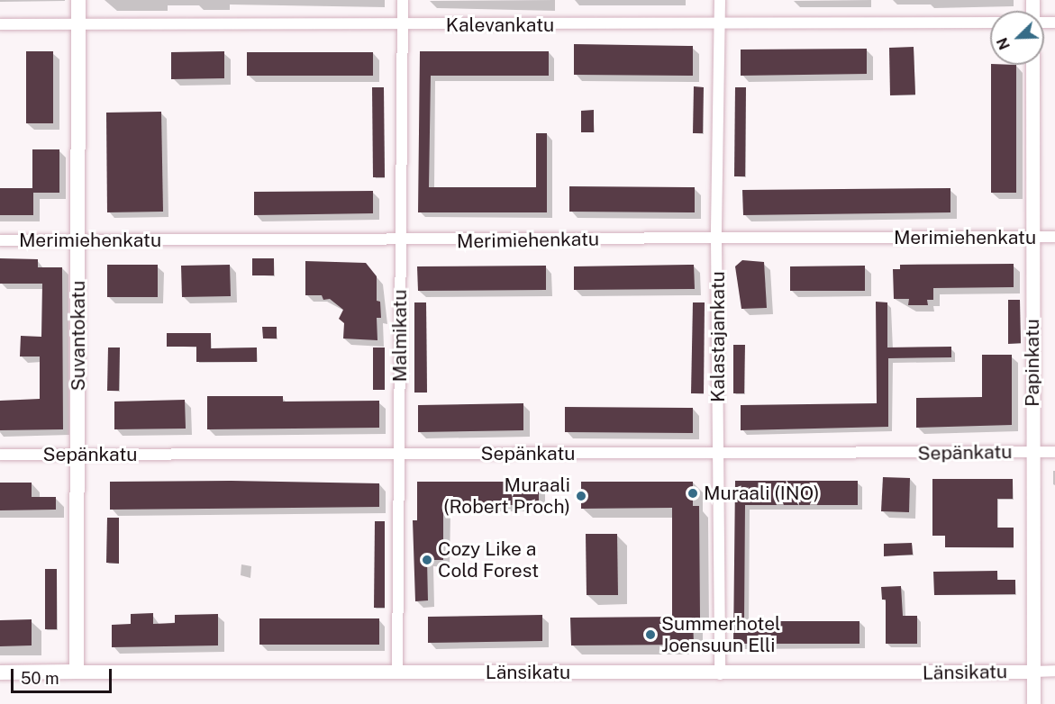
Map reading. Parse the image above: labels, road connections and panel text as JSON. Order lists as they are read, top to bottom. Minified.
{"streets":{"main road":["Suvantokatu","Länsikatu"],"street":["Kalevankatu","Merimiehenkatu","Malmikatu","Kalastajankatu","Papinkatu","Sepänkatu"]},"crossings":[["Kalevankatu","Suvantokatu"],["Kalevankatu","Malmikatu"],["Kalevankatu","Kalastajankatu"],["Merimiehenkatu","Suvantokatu"],["Merimiehenkatu","Malmikatu"],["Merimiehenkatu","Kalastajankatu"],["Merimiehenkatu","Papinkatu"],["Suvantokatu","Sepänkatu"],["Suvantokatu","Länsikatu"],["Malmikatu","Sepänkatu"],["Malmikatu","Länsikatu"],["Kalastajankatu","Sepänkatu"],["Kalastajankatu","Länsikatu"],["Papinkatu","Sepänkatu"],["Papinkatu","Länsikatu"]],"places":["Muraali (INO)","Muraali (Robert Proch)","Cozy Like a Cold Forest","Summerhotel Joensuun Elli"],"scale_bar":"50 m","north":"bottom left"}
